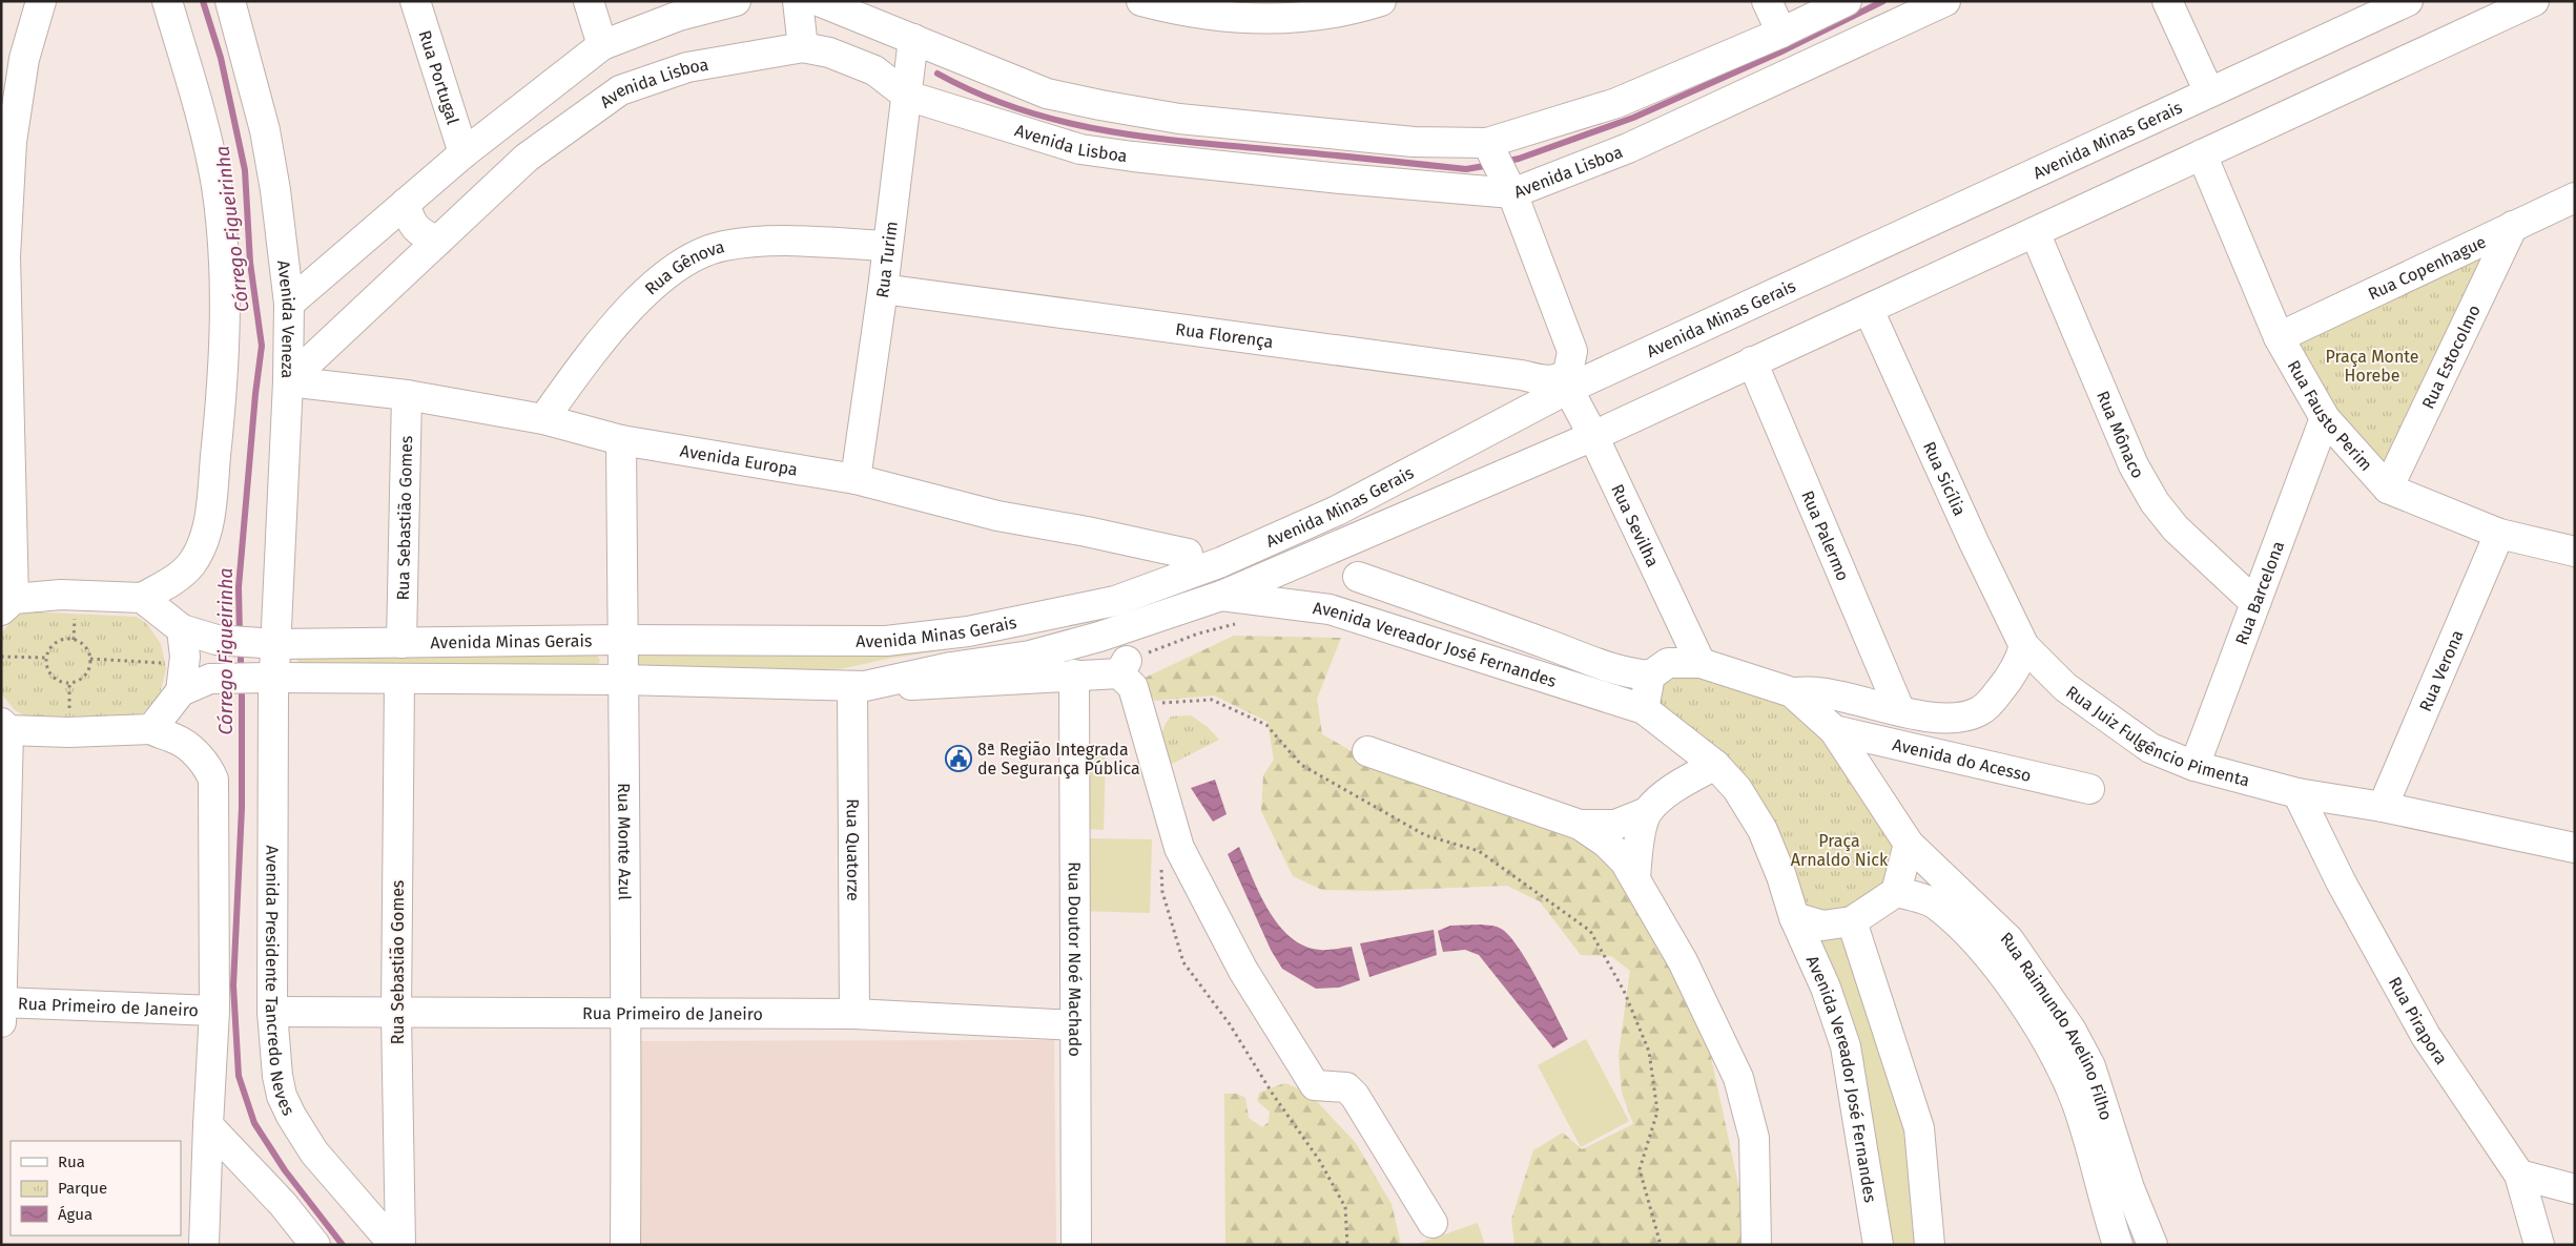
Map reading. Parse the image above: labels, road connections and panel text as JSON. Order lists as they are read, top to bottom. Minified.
{"streets":{"street":["Rua Portugal","Avenida Lisboa","Avenida Minas Gerais","Rua Turim","Rua Copenhague","Rua Gênova","Avenida Veneza","Rua Florença","Rua Estocolmo","Rua Fausto Perim","Rua Mônaco","Avenida Europa","Rua Sicília","Rua Sebastião Gomes","Rua Sevilha","Rua Palermo","Rua Barcelona","Avenida Vereador José Fernandes","Rua Verona","Rua Juiz Fulgêncio Pimenta","Avenida do Acesso","Rua Monte Azul","Rua Quatorze","Rua Doutor Noé Machado","Avenida Presidente Tancredo Neves","Rua Primeiro de Janeiro","Rua Pirapora","Rua Raimundo Avelino Filho"]},"crossings":[["Avenida Lisboa","Rua Turim"],["Avenida Lisboa","Avenida Veneza"],["Avenida Lisboa","Avenida Europa"],["Avenida Minas Gerais","Avenida Veneza"],["Avenida Minas Gerais","Rua Florença"],["Avenida Minas Gerais","Rua Fausto Perim"],["Avenida Minas Gerais","Rua Mônaco"],["Avenida Minas Gerais","Rua Sicília"],["Avenida Minas Gerais","Rua Sebastião Gomes"],["Avenida Minas Gerais","Rua Sevilha"],["Avenida Minas Gerais","Rua Palermo"],["Avenida Minas Gerais","Avenida Vereador José Fernandes"],["Avenida Minas Gerais","Rua Monte Azul"],["Avenida Minas Gerais","Rua Quatorze"],["Avenida Minas Gerais","Rua Doutor Noé Machado"],["Avenida Minas Gerais","Avenida Presidente Tancredo Neves"],["Rua Turim","Rua Gênova"],["Rua Turim","Rua Florença"],["Rua Turim","Avenida Europa"],["Rua Copenhague","Rua Estocolmo"],["Rua Copenhague","Rua Fausto Perim"],["Rua Gênova","Avenida Europa"],["Avenida Veneza","Avenida Europa"],["Avenida Veneza","Avenida Presidente Tancredo Neves"],["Rua Florença","Rua Sevilha"],["Rua Estocolmo","Rua Fausto Perim"],["Rua Fausto Perim","Rua Barcelona"],["Rua Fausto Perim","Rua Verona"],["Rua Mônaco","Rua Barcelona"],["Avenida Europa","Rua Sebastião Gomes"],["Avenida Europa","Rua Monte Azul"],["Rua Sicília","Rua Juiz Fulgêncio Pimenta"],["Rua Sebastião Gomes","Rua Primeiro de Janeiro"],["Rua Barcelona","Rua Juiz Fulgêncio Pimenta"],["Rua Verona","Rua Juiz Fulgêncio Pimenta"],["Rua Juiz Fulgêncio Pimenta","Rua Pirapora"],["Rua Monte Azul","Rua Primeiro de Janeiro"],["Rua Quatorze","Rua Primeiro de Janeiro"],["Rua Doutor Noé Machado","Rua Primeiro de Janeiro"],["Avenida Presidente Tancredo Neves","Rua Primeiro de Janeiro"]],"water":["Córrego Figueirinha"],"parks":["Praça Monte Horebe","Praça Arnaldo Nick"],"places":{"public building":["8ª Região Integrada de Segurança Pública"]},"legend":["Rua","Parque","Água"]}
